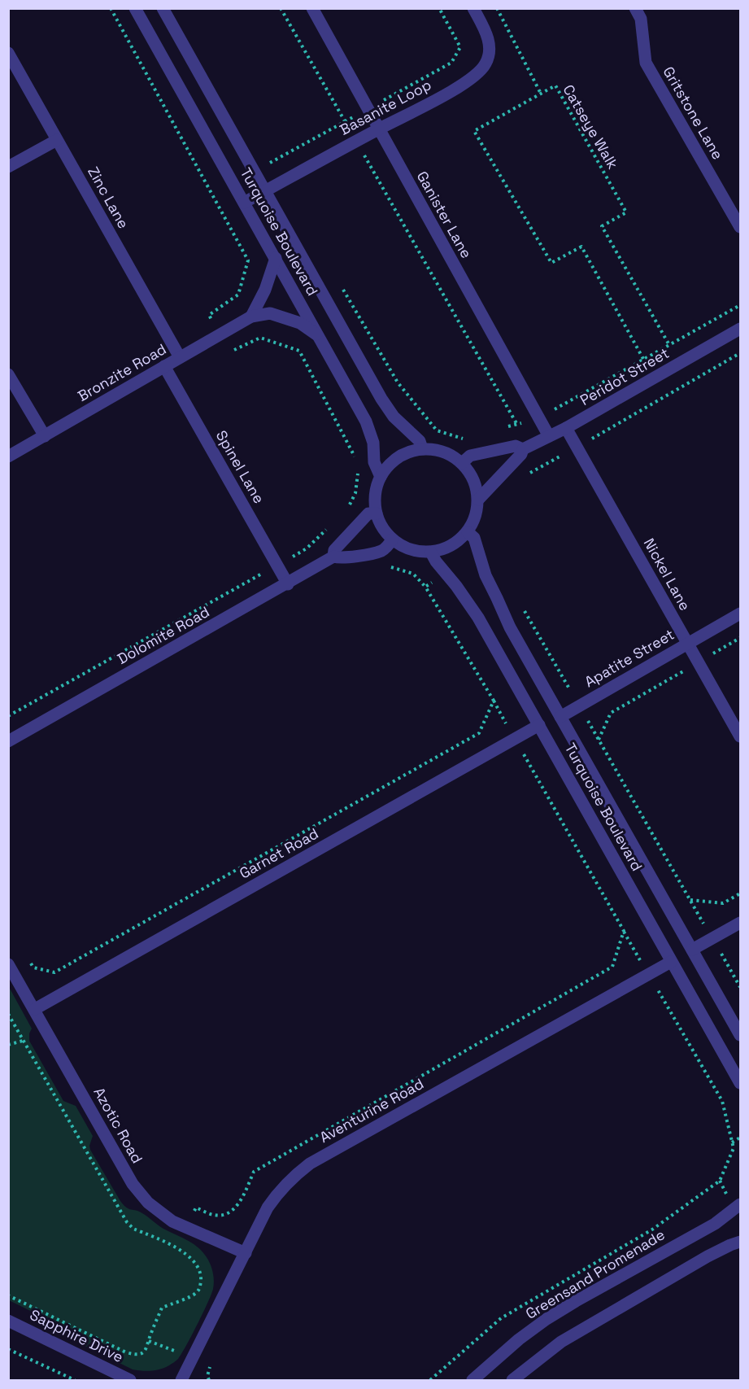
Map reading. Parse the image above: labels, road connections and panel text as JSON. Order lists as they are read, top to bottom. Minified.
{"streets":{"street":["Basanite Loop","Gritstone Lane","Zinc Lane","Ganister Lane","Turquoise Boulevard","Bronzite Road","Peridot Street","Spinel Lane","Nickel Lane","Dolomite Road","Apatite Street","Garnet Road","Aventurine Road","Azotic Road","Greensand Promenade","Sapphire Drive"],"path":["Catseye Walk"]},"crossings":[["Basanite Loop","Ganister Lane"],["Basanite Loop","Turquoise Boulevard"],["Zinc Lane","Bronzite Road"],["Ganister Lane","Peridot Street"],["Turquoise Boulevard","Bronzite Road"],["Turquoise Boulevard","Peridot Street"],["Turquoise Boulevard","Dolomite Road"],["Turquoise Boulevard","Apatite Street"],["Turquoise Boulevard","Garnet Road"],["Turquoise Boulevard","Aventurine Road"],["Bronzite Road","Spinel Lane"],["Peridot Street","Nickel Lane"],["Peridot Street","Dolomite Road"],["Spinel Lane","Dolomite Road"],["Nickel Lane","Apatite Street"],["Garnet Road","Azotic Road"],["Aventurine Road","Azotic Road"]]}
